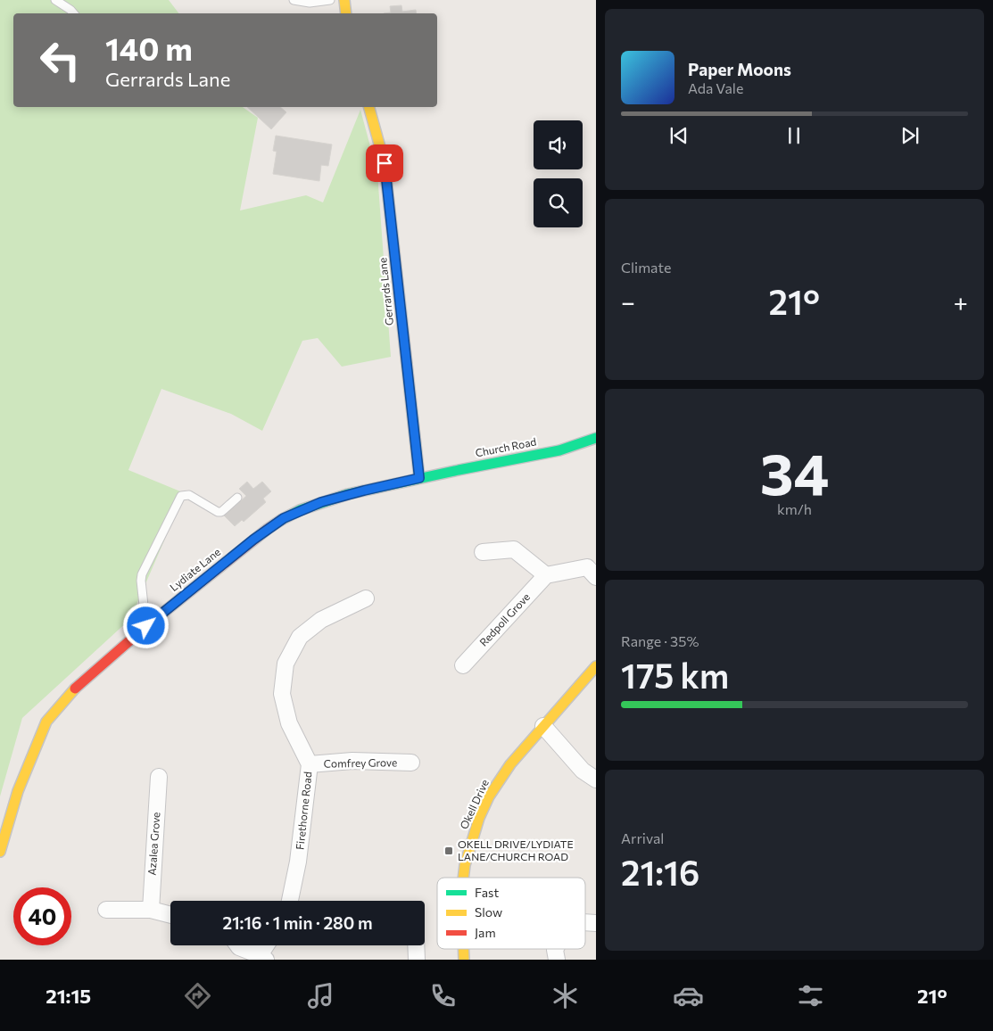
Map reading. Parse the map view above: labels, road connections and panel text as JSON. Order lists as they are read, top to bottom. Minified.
{"streets":{"street":["Gerrards Lane","Church Road","Lydiate Lane","Redpoll Grove","Comfrey Grove","Okell Drive","Firethorne Road","Azalea Grove"]},"crossings":[["Gerrards Lane","Church Road"],["Gerrards Lane","Lydiate Lane"],["Church Road","Lydiate Lane"],["Comfrey Grove","Firethorne Road"]],"places":{"transit":["OKELL DRIVE/LYDIATE LANE/CHURCH ROAD"]},"legend":["Fast","Slow","Jam"],"page":{"turn":["140 m","Gerrards Lane"],"song":["Paper Moons","Ada Vale"],"tile":["Climate",["34","km/h"],["Range · 35%","175 km"],["Arrival","21:16"]],"heat":["−","21°","+"],"limit":"40","trip":"21:16 · 1 min · 280 m","tabs":["21:15","21°"]}}
